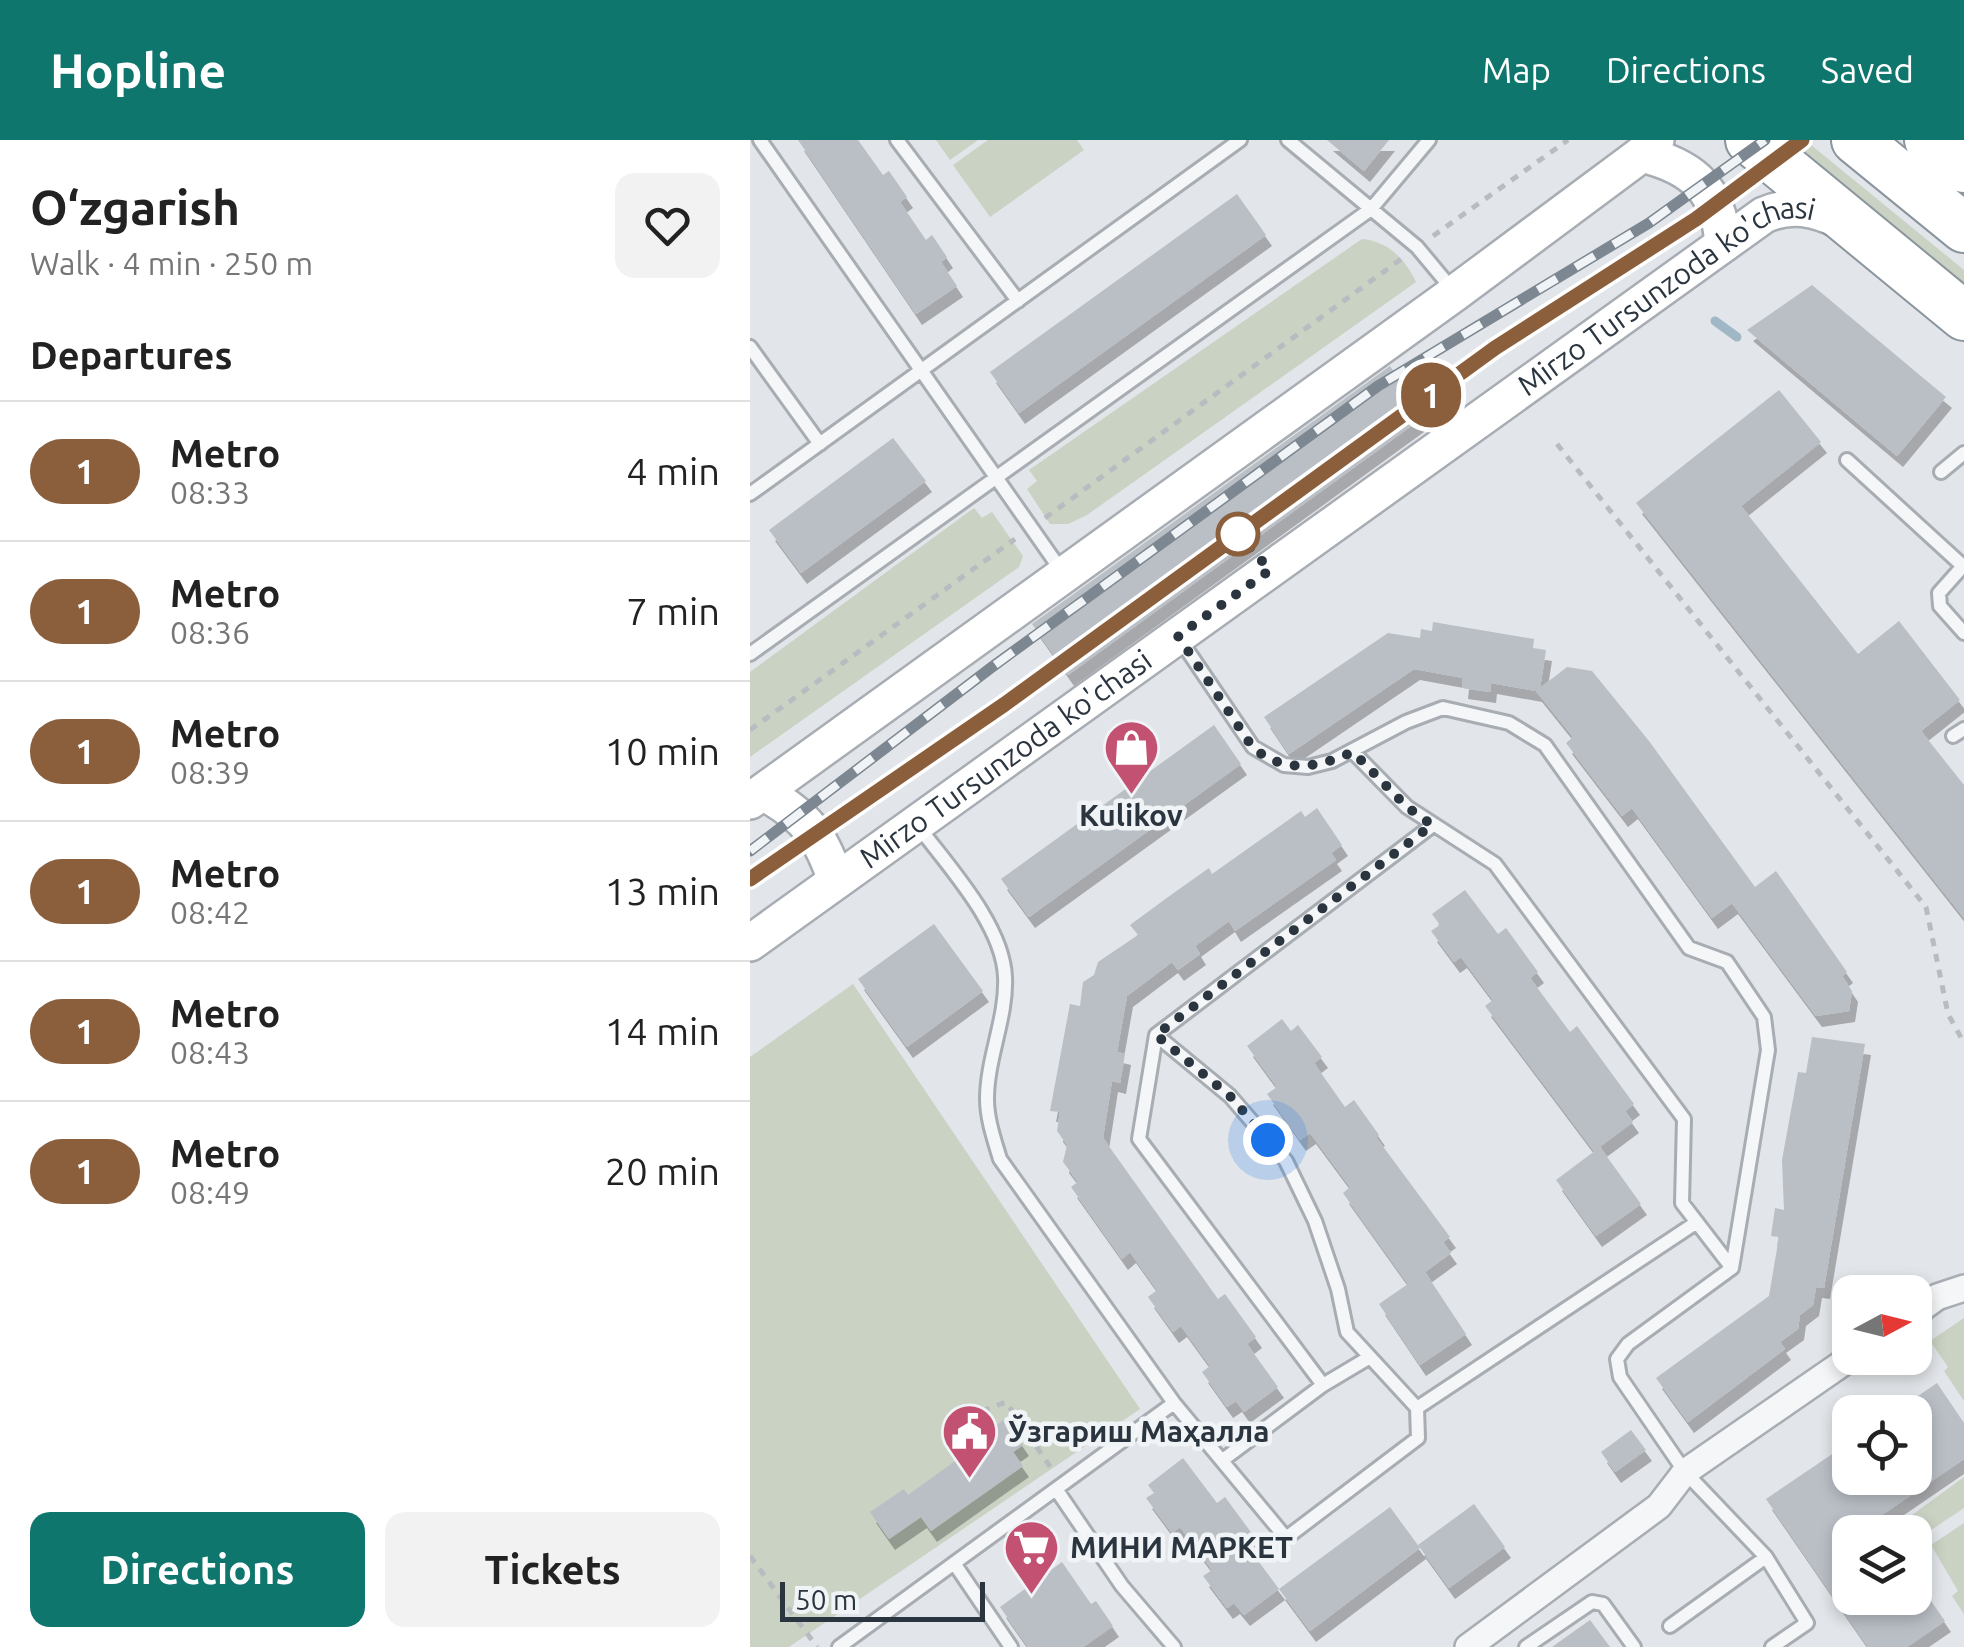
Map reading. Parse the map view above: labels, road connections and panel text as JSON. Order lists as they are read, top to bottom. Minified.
{"streets":{"main road":["Mirzo Tursunzoda ko'chasi"]},"places":{"shop":["Kulikov"],"public building":["Ўзгариш Маҳалла"],"supermarket":["МИНИ МАРКЕТ"]},"lines":["metro line 1"],"scale_bar":"50 m","north":"right","page":{"header":"Hopline","nav":["Map","Directions","Saved"],"heading":[["O‘zgarish","Walk · 4 min · 250 m"],"Departures"],"on_map":"1","list":[{"mark":"1","name":"Metro","note":"08:33","value":"4 min"},{"mark":"1","name":"Metro","note":"08:36","value":"7 min"},{"mark":"1","name":"Metro","note":"08:39","value":"10 min"},{"mark":"1","name":"Metro","note":"08:42","value":"13 min"},{"mark":"1","name":"Metro","note":"08:43","value":"14 min"},{"mark":"1","name":"Metro","note":"08:49","value":"20 min"}],"buttons":["Directions","Tickets"],"scale":"50 m"}}
